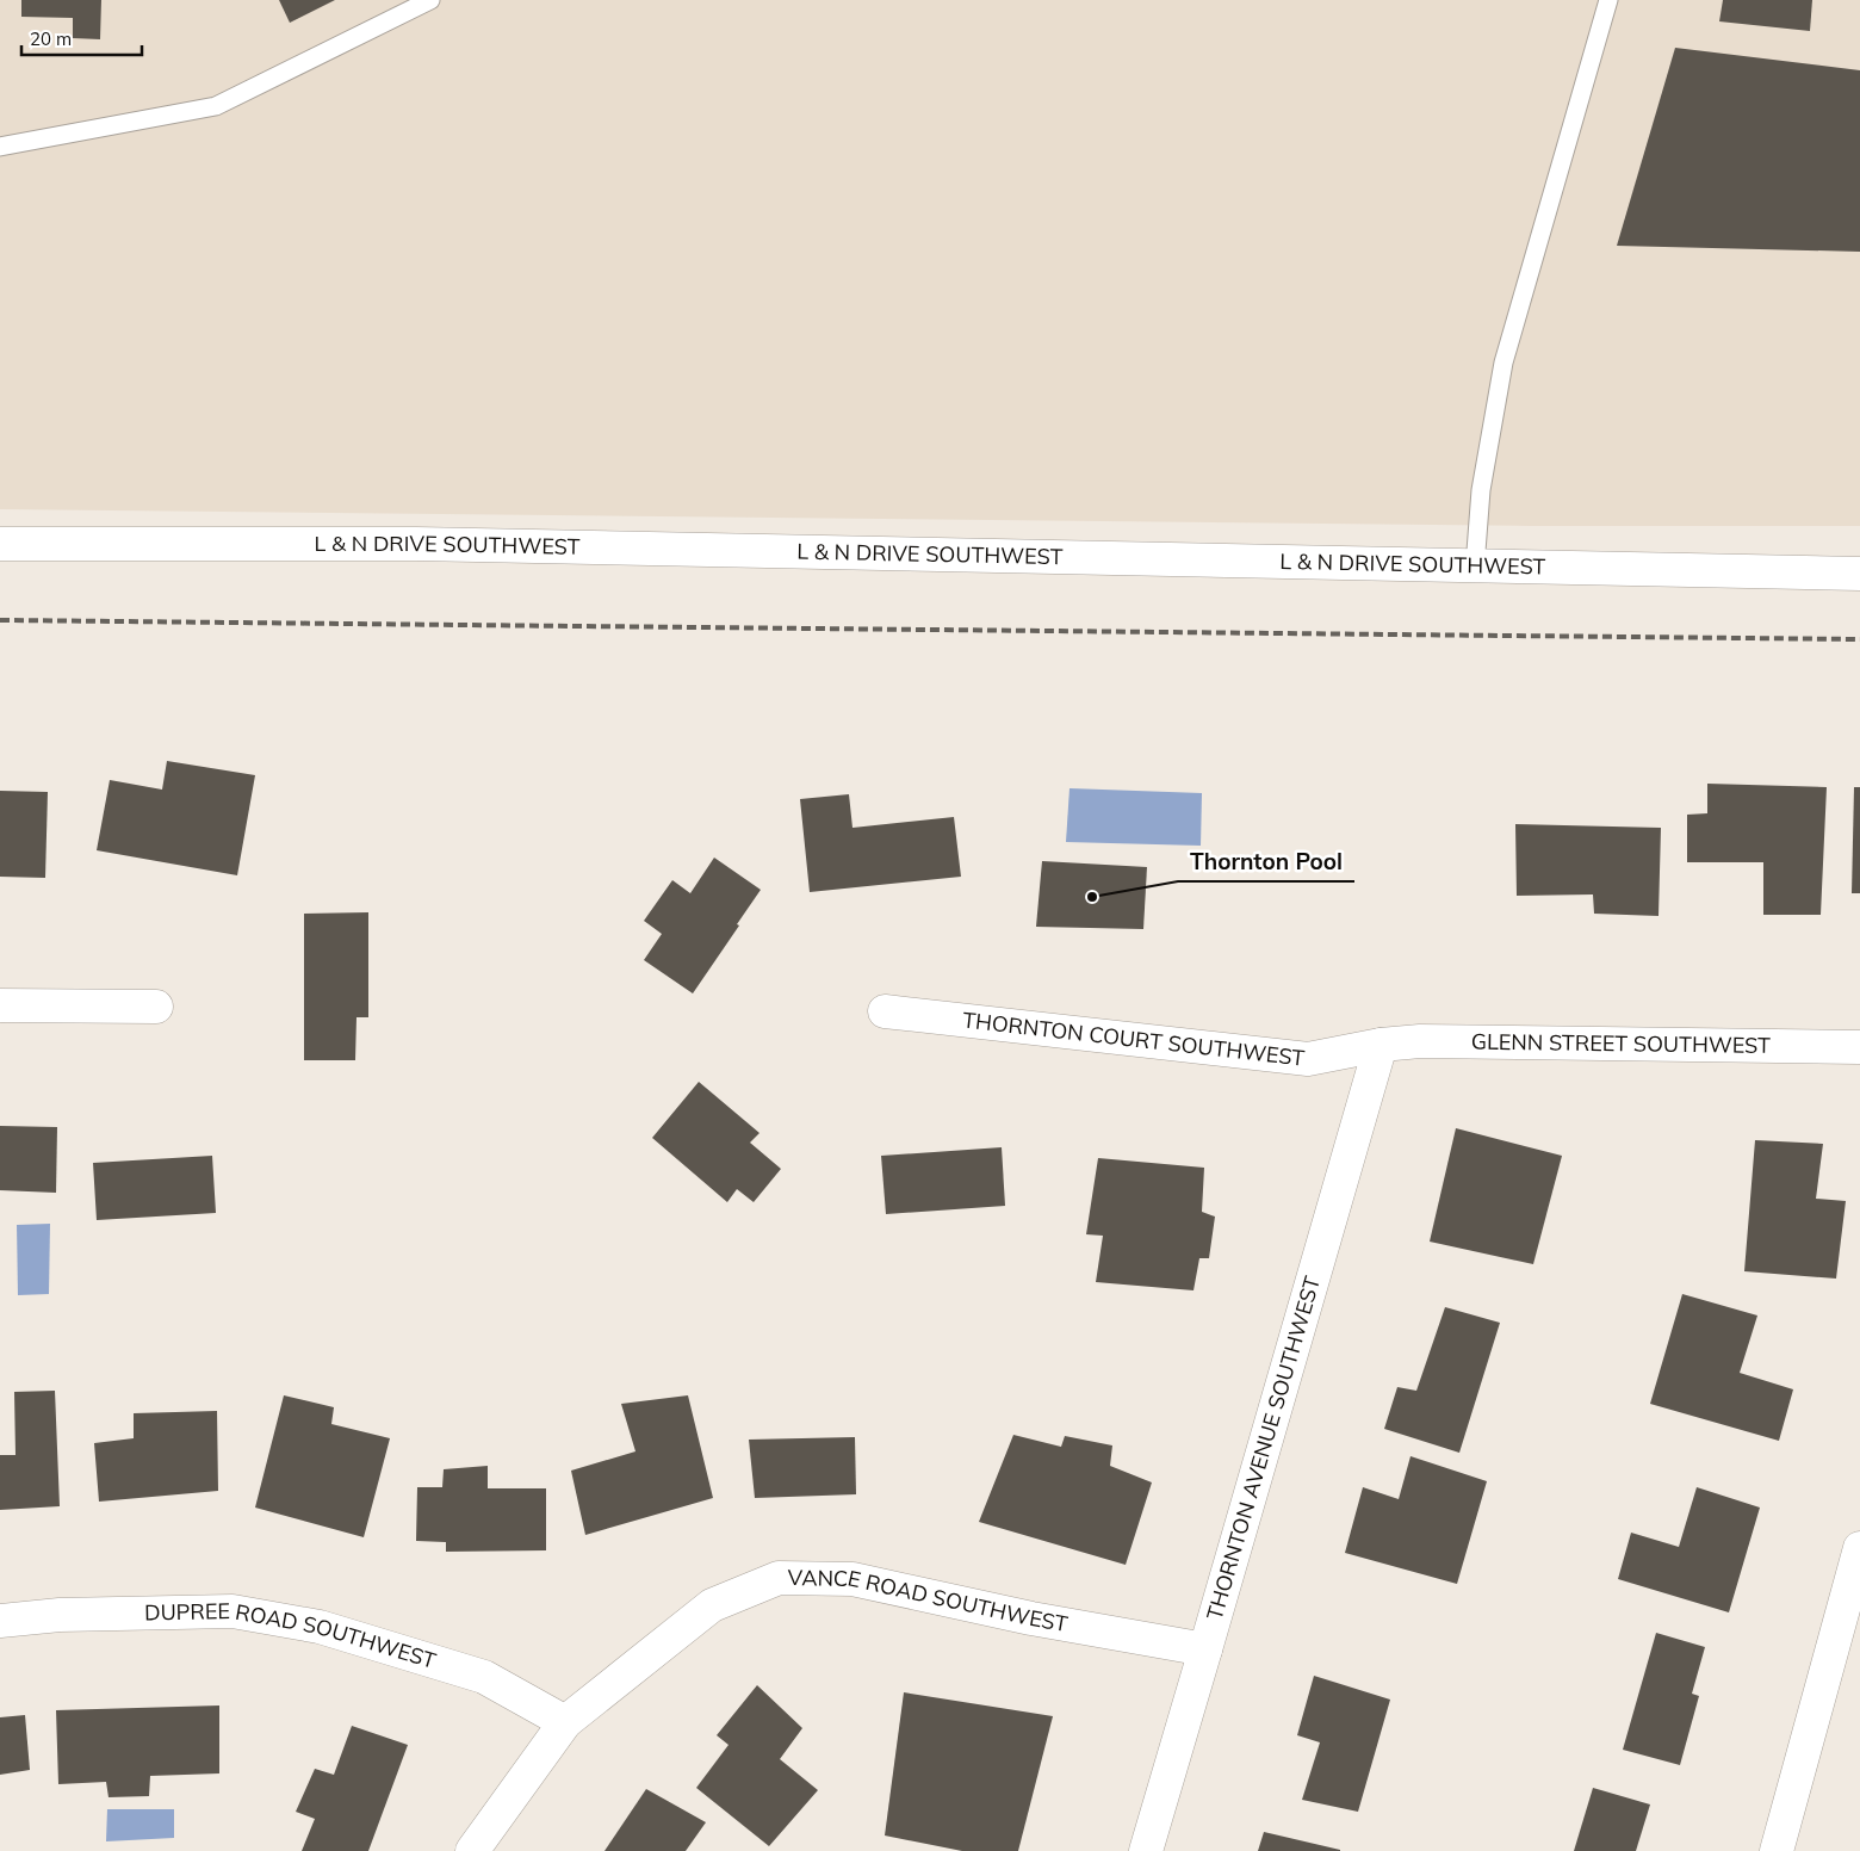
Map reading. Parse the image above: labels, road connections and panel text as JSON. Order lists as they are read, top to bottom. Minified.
{"streets":{"street":["L & N DRIVE SOUTHWEST","THORNTON COURT SOUTHWEST","GLENN STREET SOUTHWEST","THORNTON AVENUE SOUTHWEST","VANCE ROAD SOUTHWEST","DUPREE ROAD SOUTHWEST"]},"crossings":[["THORNTON COURT SOUTHWEST","GLENN STREET SOUTHWEST"],["THORNTON COURT SOUTHWEST","THORNTON AVENUE SOUTHWEST"],["GLENN STREET SOUTHWEST","THORNTON AVENUE SOUTHWEST"],["THORNTON AVENUE SOUTHWEST","VANCE ROAD SOUTHWEST"],["VANCE ROAD SOUTHWEST","DUPREE ROAD SOUTHWEST"]],"places":["Thornton Pool"],"scale_bar":"20 m"}
